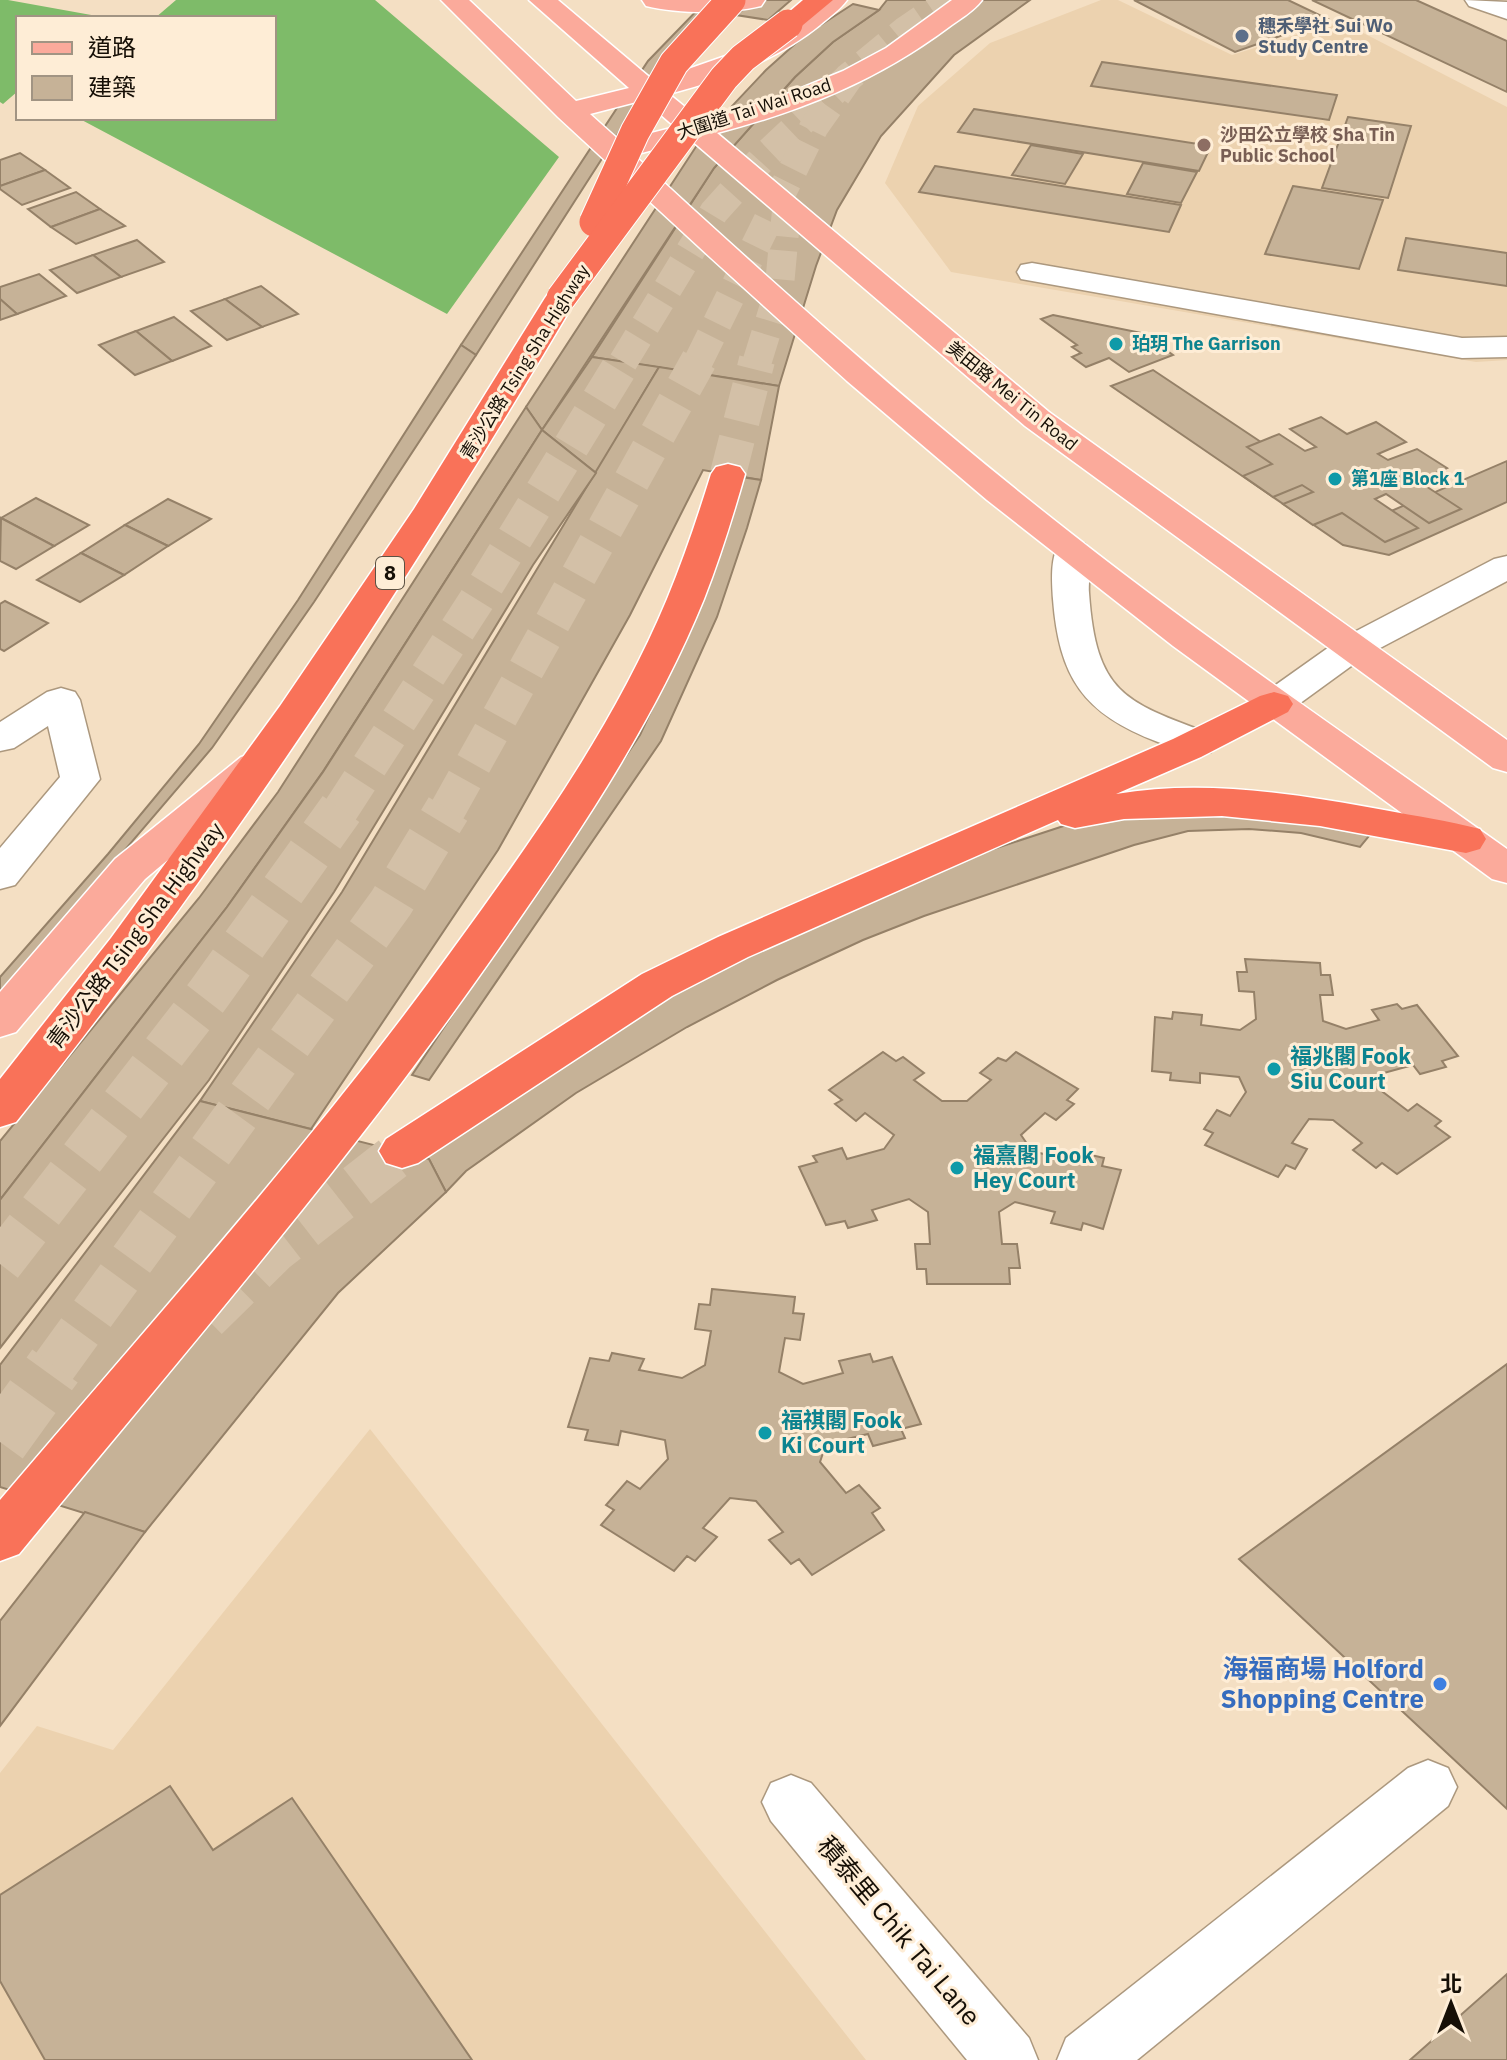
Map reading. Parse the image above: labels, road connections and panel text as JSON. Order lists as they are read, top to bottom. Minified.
{"streets":{"highway":["青沙公路 Tsing Sha Highway","8"],"main road":["大圍道 Tai Wai Road","美田路 Mei Tin Road"],"street":["積泰里 Chik Tai Lane"]},"crossings":[["大圍道 Tai Wai Road","美田路 Mei Tin Road"]],"places":["穗禾學社 Sui Wo Study Centre","沙田公立學校 Sha Tin Public School","珀玥 The Garrison","第1座 Block 1","福兆閣 Fook Siu Court","福熹閣 Fook Hey Court","福祺閣 Fook Ki Court","海福商場 Holford Shopping Centre"],"legend":["道路","建築"],"north":"top"}
